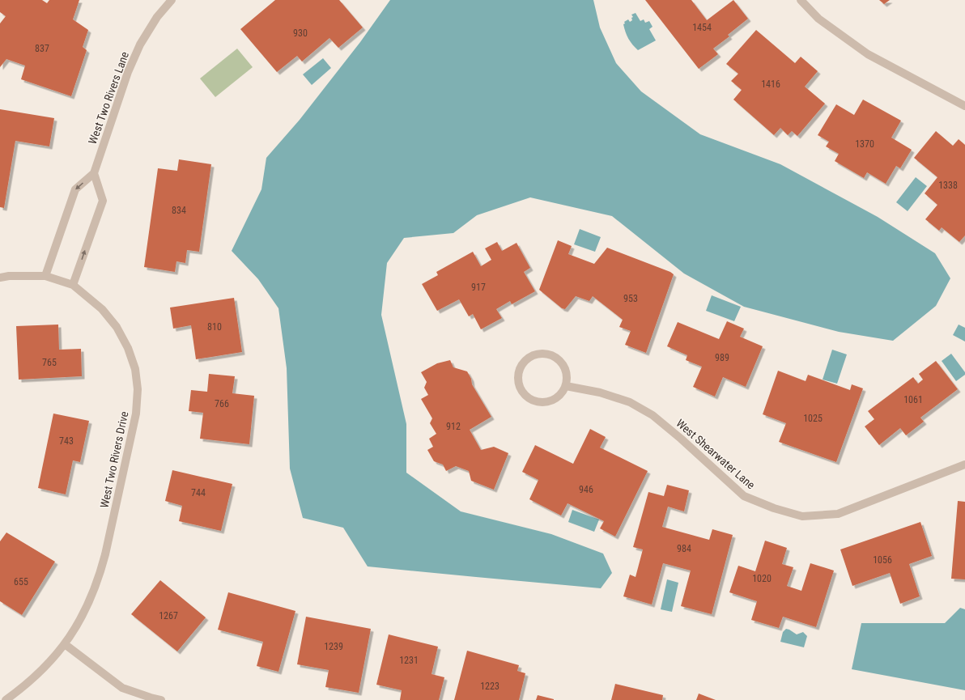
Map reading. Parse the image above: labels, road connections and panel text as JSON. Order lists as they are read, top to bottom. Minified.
{"streets":{"street":["West Two Rivers Lane","West Shearwater Lane","West Two Rivers Drive"]},"house_numbers":["1454","930","837","1416","1370","1338","834","917","953","810","989","765","1061","766","1025","912","743","946","744","984","1056","1020","655","1267","1239","1231","1223"]}
